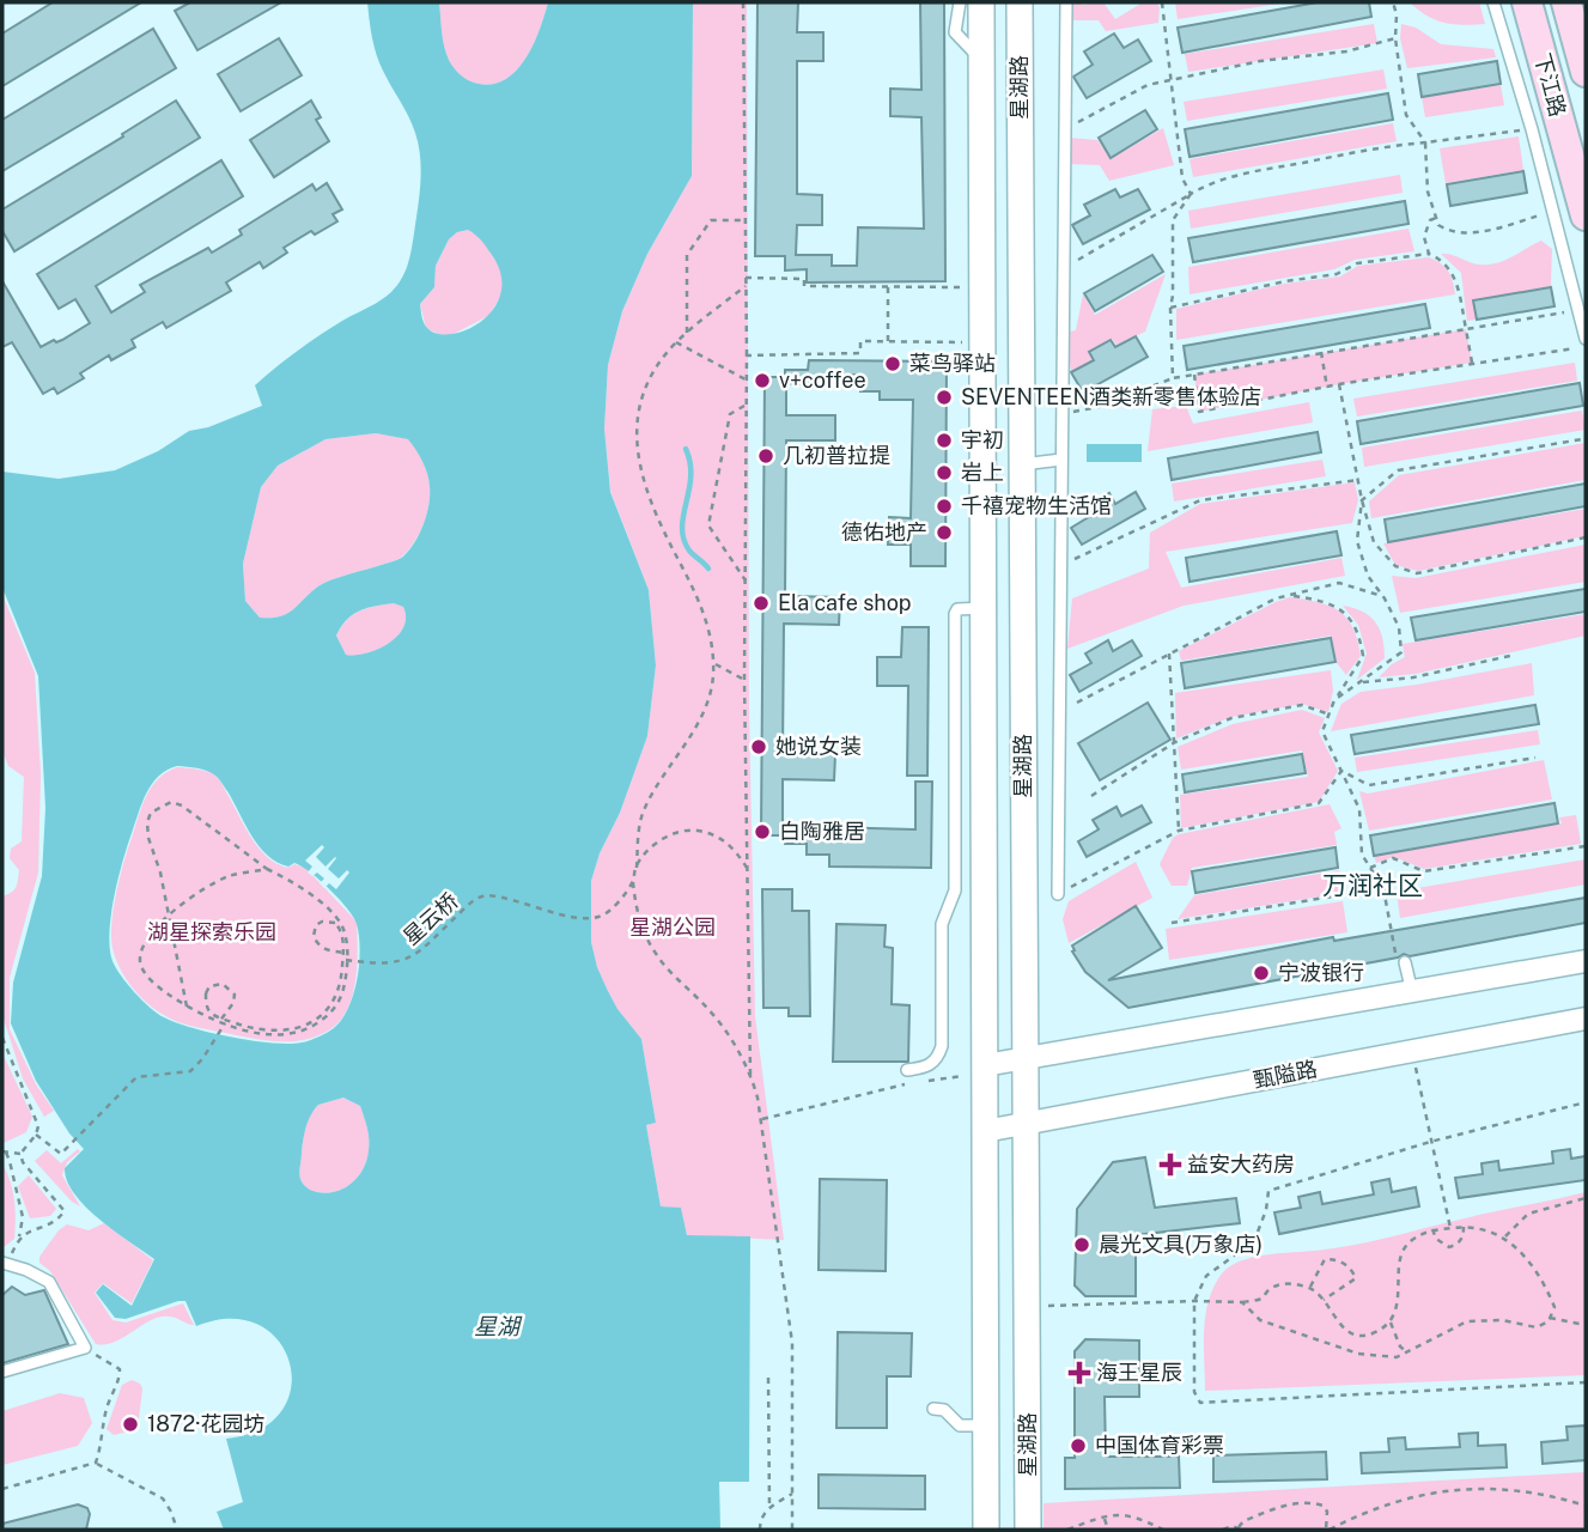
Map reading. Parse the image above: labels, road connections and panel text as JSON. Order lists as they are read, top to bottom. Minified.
{"streets":{"main road":["下江路"],"street":["星湖路","甄隘路"],"path":["星云桥"]},"crossings":[["星湖路","甄隘路"]],"districts":["万润社区"],"water":["星湖"],"parks":["星湖公园","湖星探索乐园"],"places":{"other":["菜鸟驿站","v+coffee","SEVENTEEN酒类新零售体验店","宇初","几初普拉提","岩上","千禧宠物生活馆","德佑地产","Ela cafe shop","她说女装","白陶雅居","宁波银行","晨光文具(万象店)","1872·花园坊","中国体育彩票"],"health":["益安大药房","海王星辰"]}}
